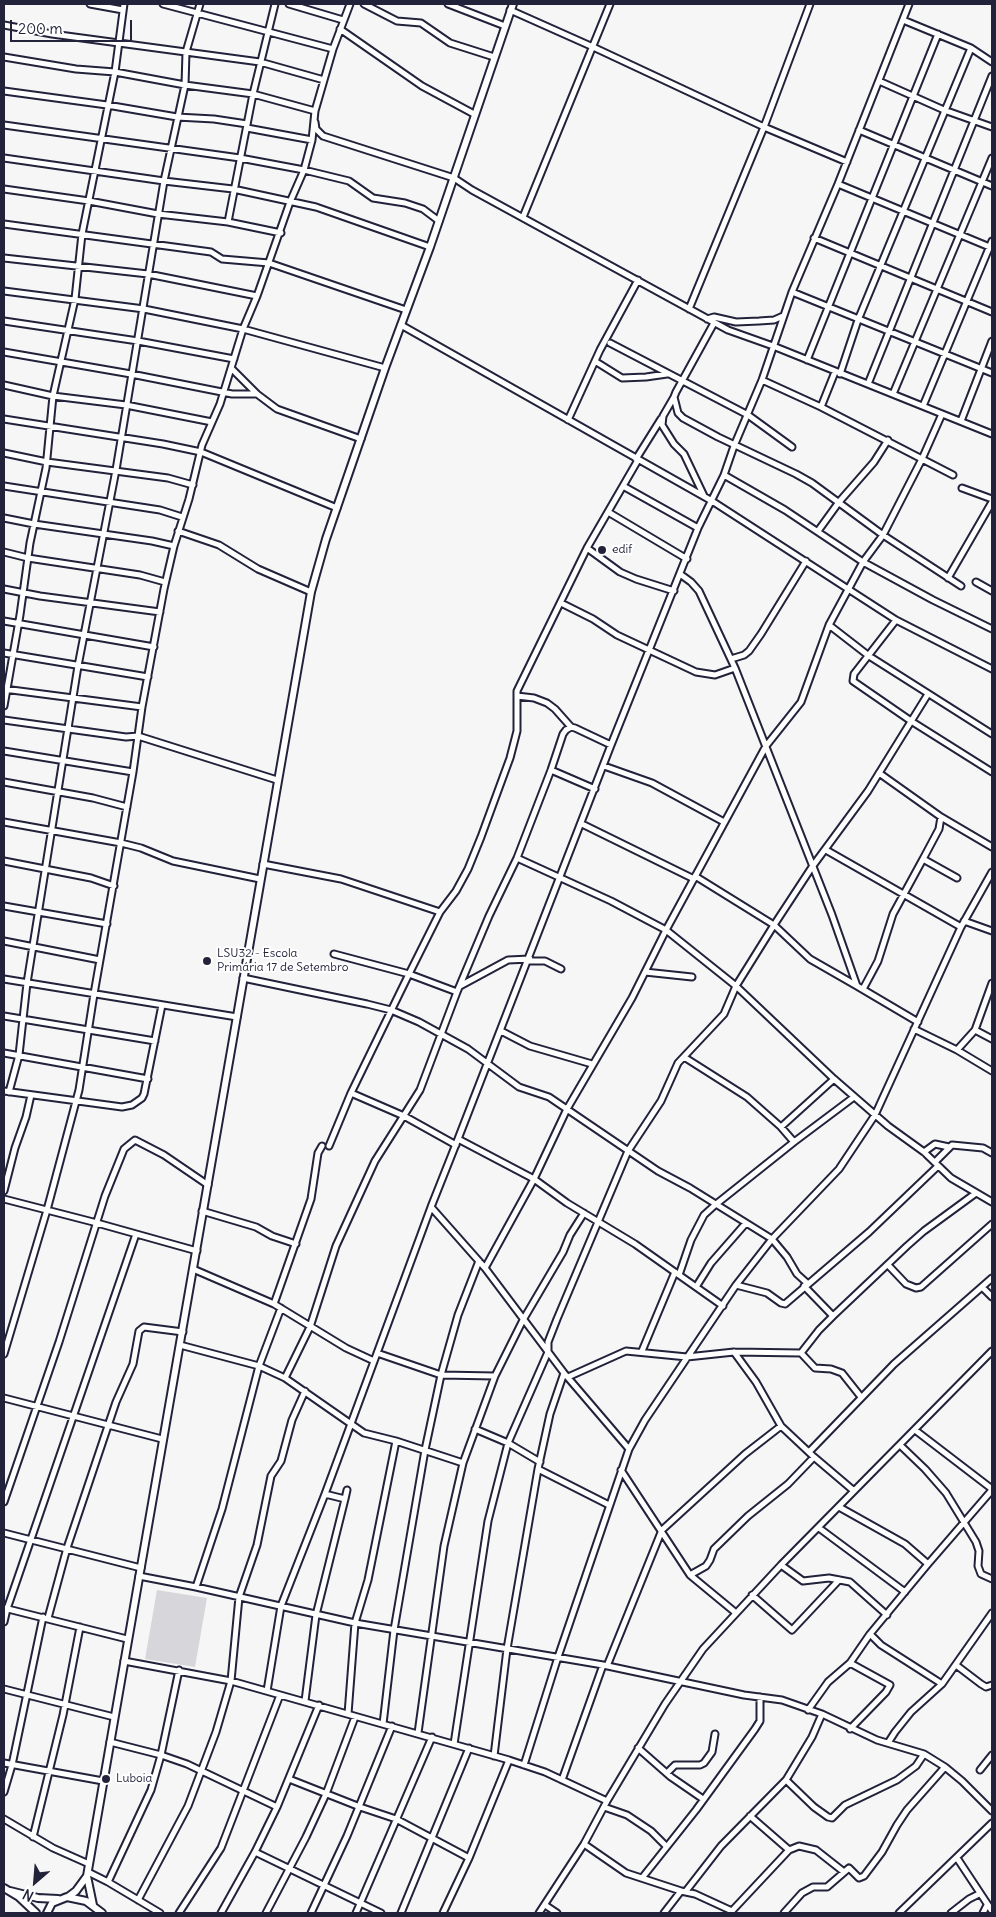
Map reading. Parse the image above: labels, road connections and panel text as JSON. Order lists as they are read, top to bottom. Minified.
{"places":["edif","LSU32 - Escola Primária 17 de Setembro","Luboia"],"scale_bar":"200 m","north":"bottom left"}
